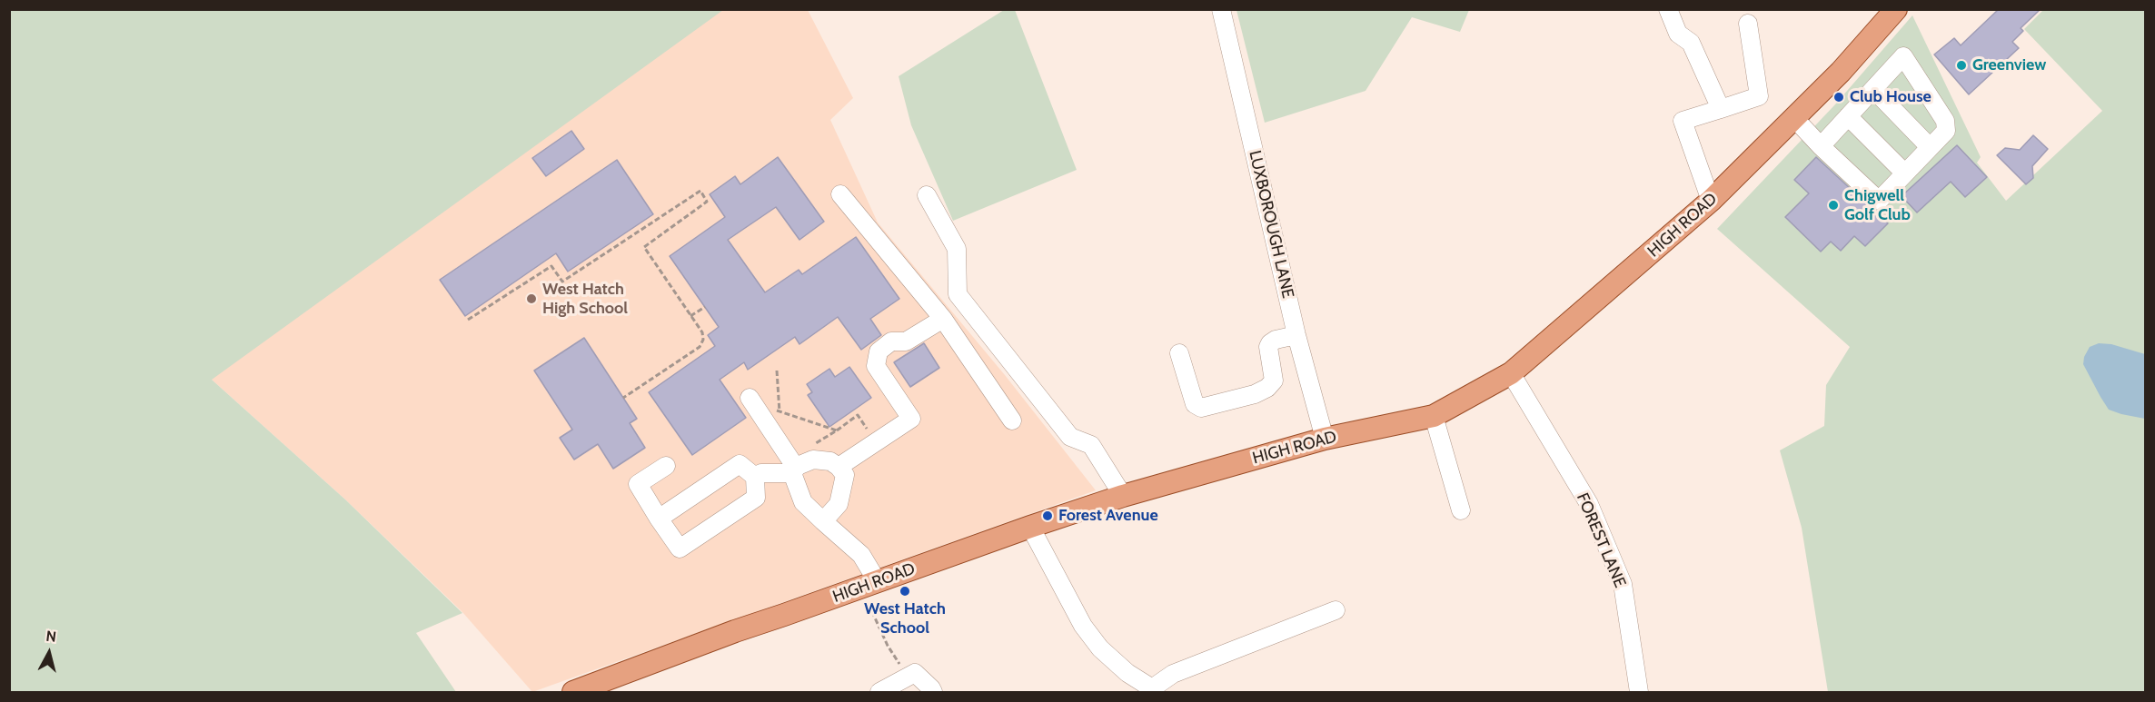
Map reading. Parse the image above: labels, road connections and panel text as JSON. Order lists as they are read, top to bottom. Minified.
{"streets":{"main road":["HIGH ROAD"],"street":["LUXBOROUGH LANE","FOREST LANE"]},"crossings":[["LUXBOROUGH LANE","HIGH ROAD"],["HIGH ROAD","FOREST LANE"]],"places":["Greenview","Club House","Chigwell Golf Club","West Hatch High School","Forest Avenue","West Hatch School"],"north":"top"}
